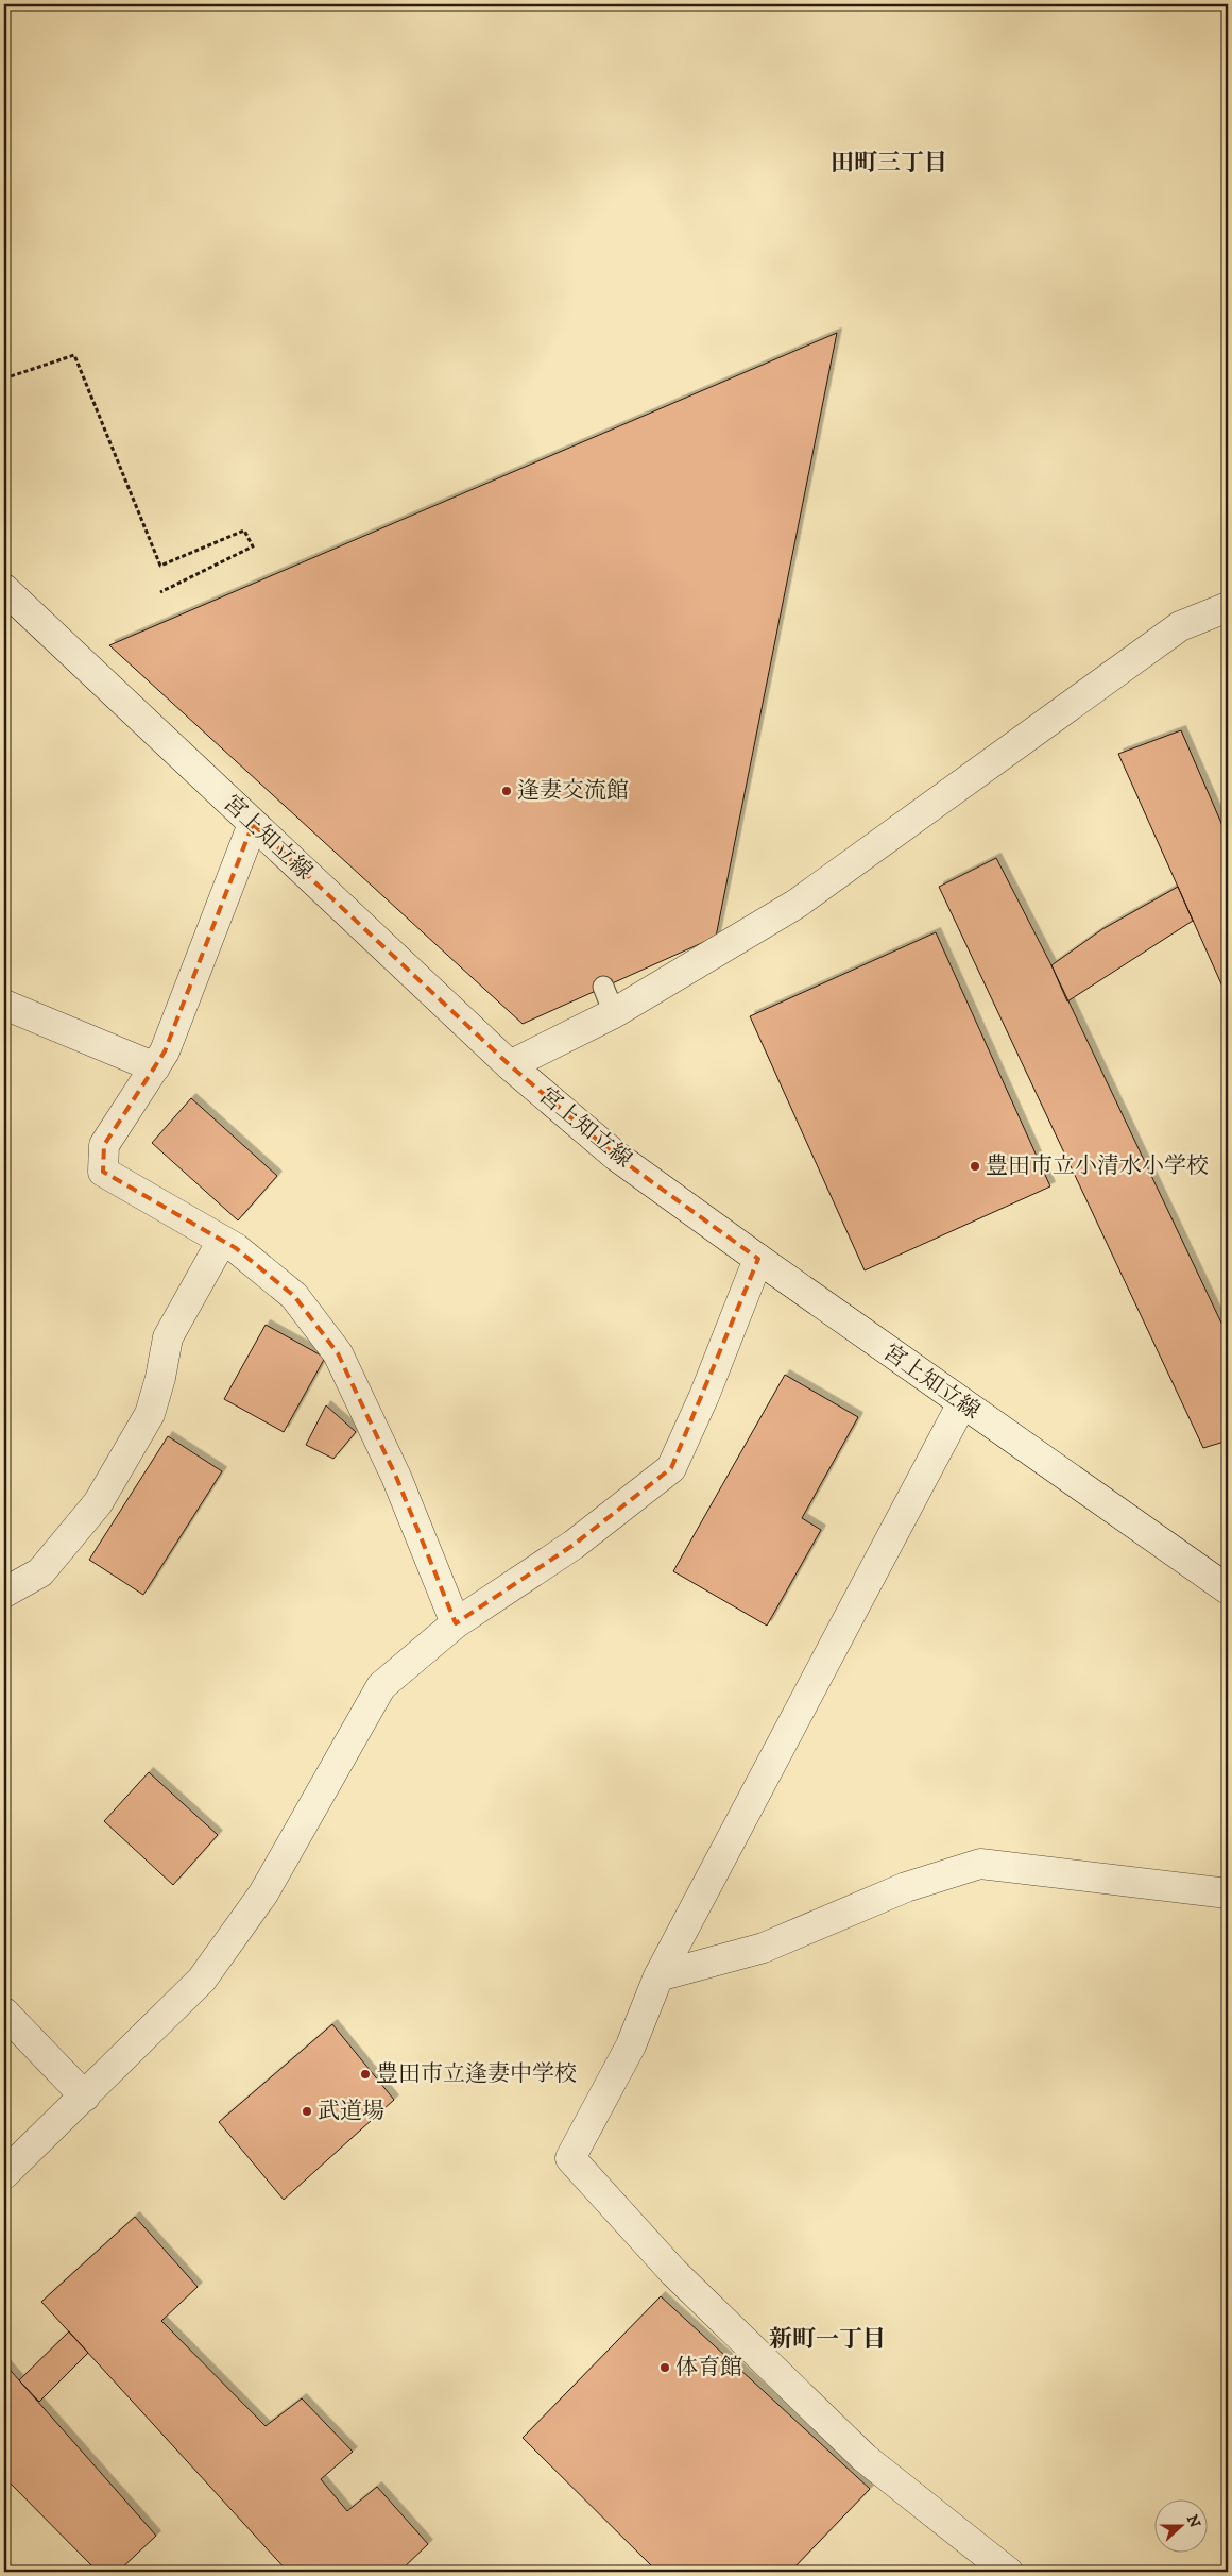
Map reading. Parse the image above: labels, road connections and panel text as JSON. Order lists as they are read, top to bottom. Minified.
{"streets":{"street":["宮上知立線"]},"districts":["田町三丁目","新町一丁目"],"places":["逢妻交流館","豊田市立小清水小学校","豊田市立逢妻中学校","武道場","体育館"],"north":"right"}
